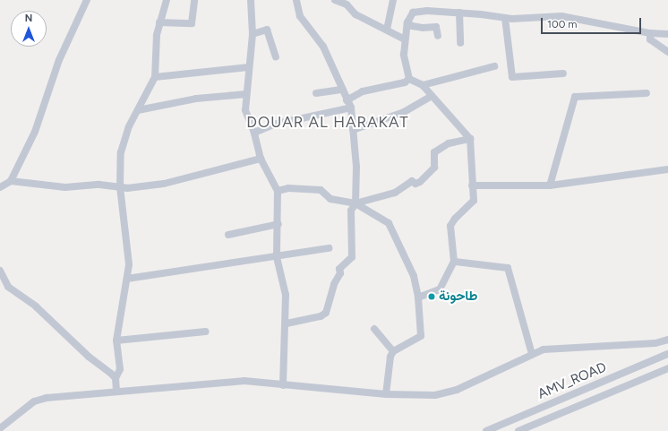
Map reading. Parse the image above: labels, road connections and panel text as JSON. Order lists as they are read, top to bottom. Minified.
{"streets":{"street":["AMV_ROAD"]},"districts":["DOUAR AL HARAKAT"],"places":["طاحونة"],"scale_bar":"100 m","north":"top"}
